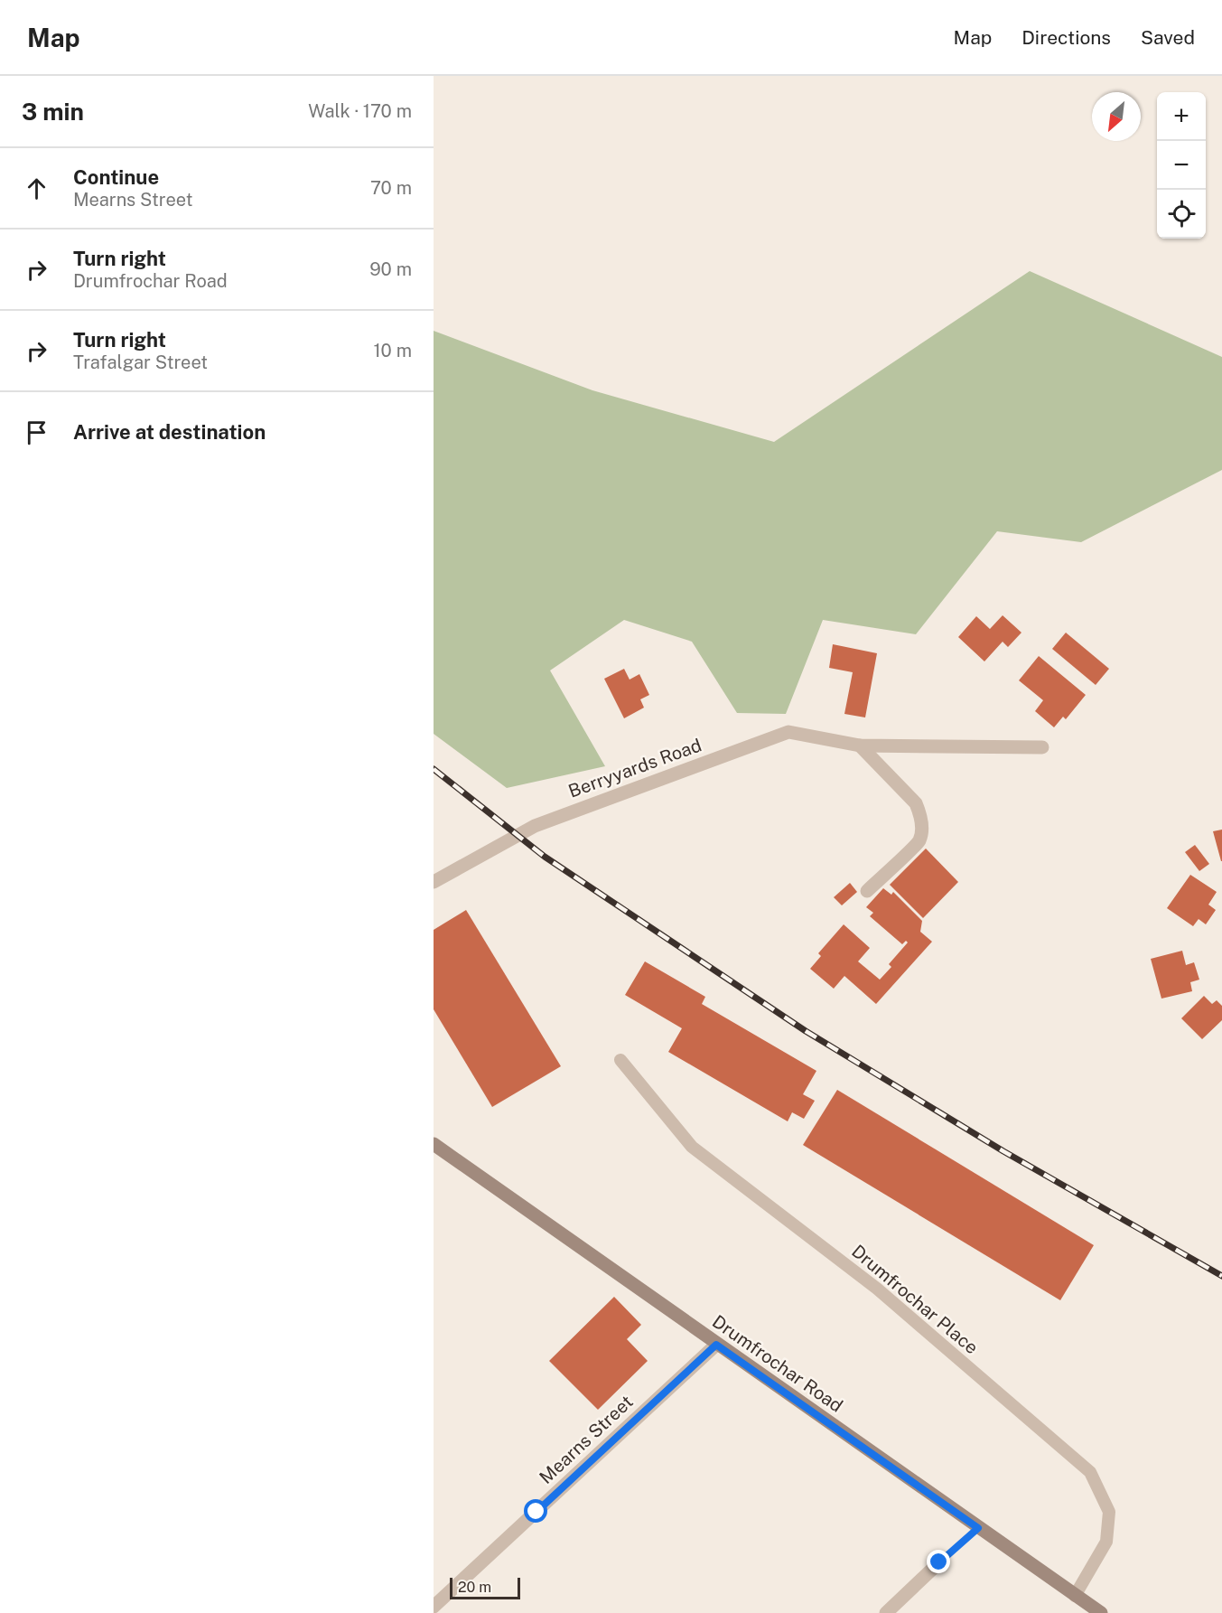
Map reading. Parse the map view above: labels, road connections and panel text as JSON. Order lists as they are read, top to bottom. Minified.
{"streets":{"main road":["Drumfrochar Road"],"street":["Berryyards Road","Mearns Street"],"lane":["Drumfrochar Place"]},"crossings":[["Drumfrochar Place","Drumfrochar Road"],["Drumfrochar Road","Mearns Street"]],"scale_bar":"20 m","north":"bottom left","page":{"header":"Map","nav":["Map","Directions","Saved"],"heading":["3 min","Walk · 170 m"],"map_buttons":["+","−"],"list":[["Continue","Mearns Street","70 m"],["Turn right","Drumfrochar Road","90 m"],["Turn right","Trafalgar Street","10 m"],"Arrive at destination"],"scale":"20 m"}}
